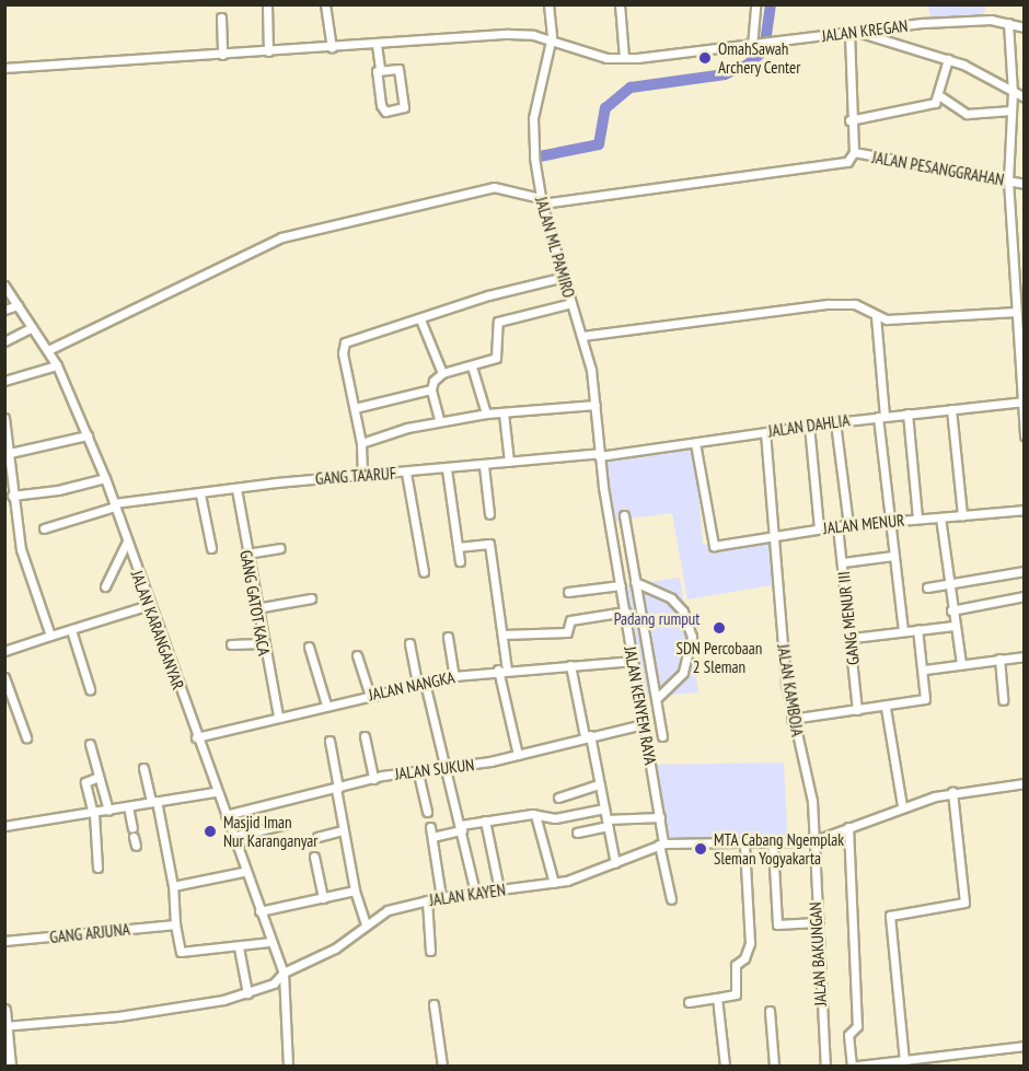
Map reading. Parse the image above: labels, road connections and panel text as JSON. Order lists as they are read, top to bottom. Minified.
{"streets":{"street":["JALAN KREGAN","JALAN PESANGGRAHAN","JALAN ML PAMIRO","JALAN DAHLIA","GANG TA'ARUF","JALAN MENUR","GANG GATOT KACA","GANG MENUR III","JALAN KARANGANYAR","JALAN NANGKA","JALAN KAMBOJA","JALAN KENYEM RAYA","JALAN SUKUN","JALAN KAYEN","GANG ARJUNA","JALAN BAKUNGAN"]},"crossings":[["JALAN KREGAN","JALAN ML PAMIRO"],["JALAN ML PAMIRO","JALAN DAHLIA"],["JALAN ML PAMIRO","GANG TA'ARUF"],["JALAN ML PAMIRO","JALAN KENYEM RAYA"],["JALAN DAHLIA","GANG TA'ARUF"],["JALAN DAHLIA","JALAN MENUR"],["JALAN DAHLIA","JALAN KAMBOJA"],["JALAN DAHLIA","JALAN KENYEM RAYA"],["GANG TA'ARUF","GANG GATOT KACA"],["GANG TA'ARUF","JALAN KARANGANYAR"],["GANG TA'ARUF","JALAN KENYEM RAYA"],["JALAN MENUR","GANG MENUR III"],["JALAN MENUR","JALAN KAMBOJA"],["GANG GATOT KACA","JALAN NANGKA"],["JALAN KARANGANYAR","JALAN NANGKA"],["JALAN KARANGANYAR","JALAN SUKUN"],["JALAN KARANGANYAR","JALAN KAYEN"],["JALAN NANGKA","JALAN KENYEM RAYA"],["JALAN KAMBOJA","JALAN BAKUNGAN"],["JALAN KENYEM RAYA","JALAN SUKUN"],["JALAN KENYEM RAYA","JALAN KAYEN"]],"parks":["Padang rumput"],"places":["OmahSawah Archery Center","SDN Percobaan 2 Sleman","Masjid Iman Nur Karanganyar","MTA Cabang Ngemplak Sleman Yogyakarta"]}
